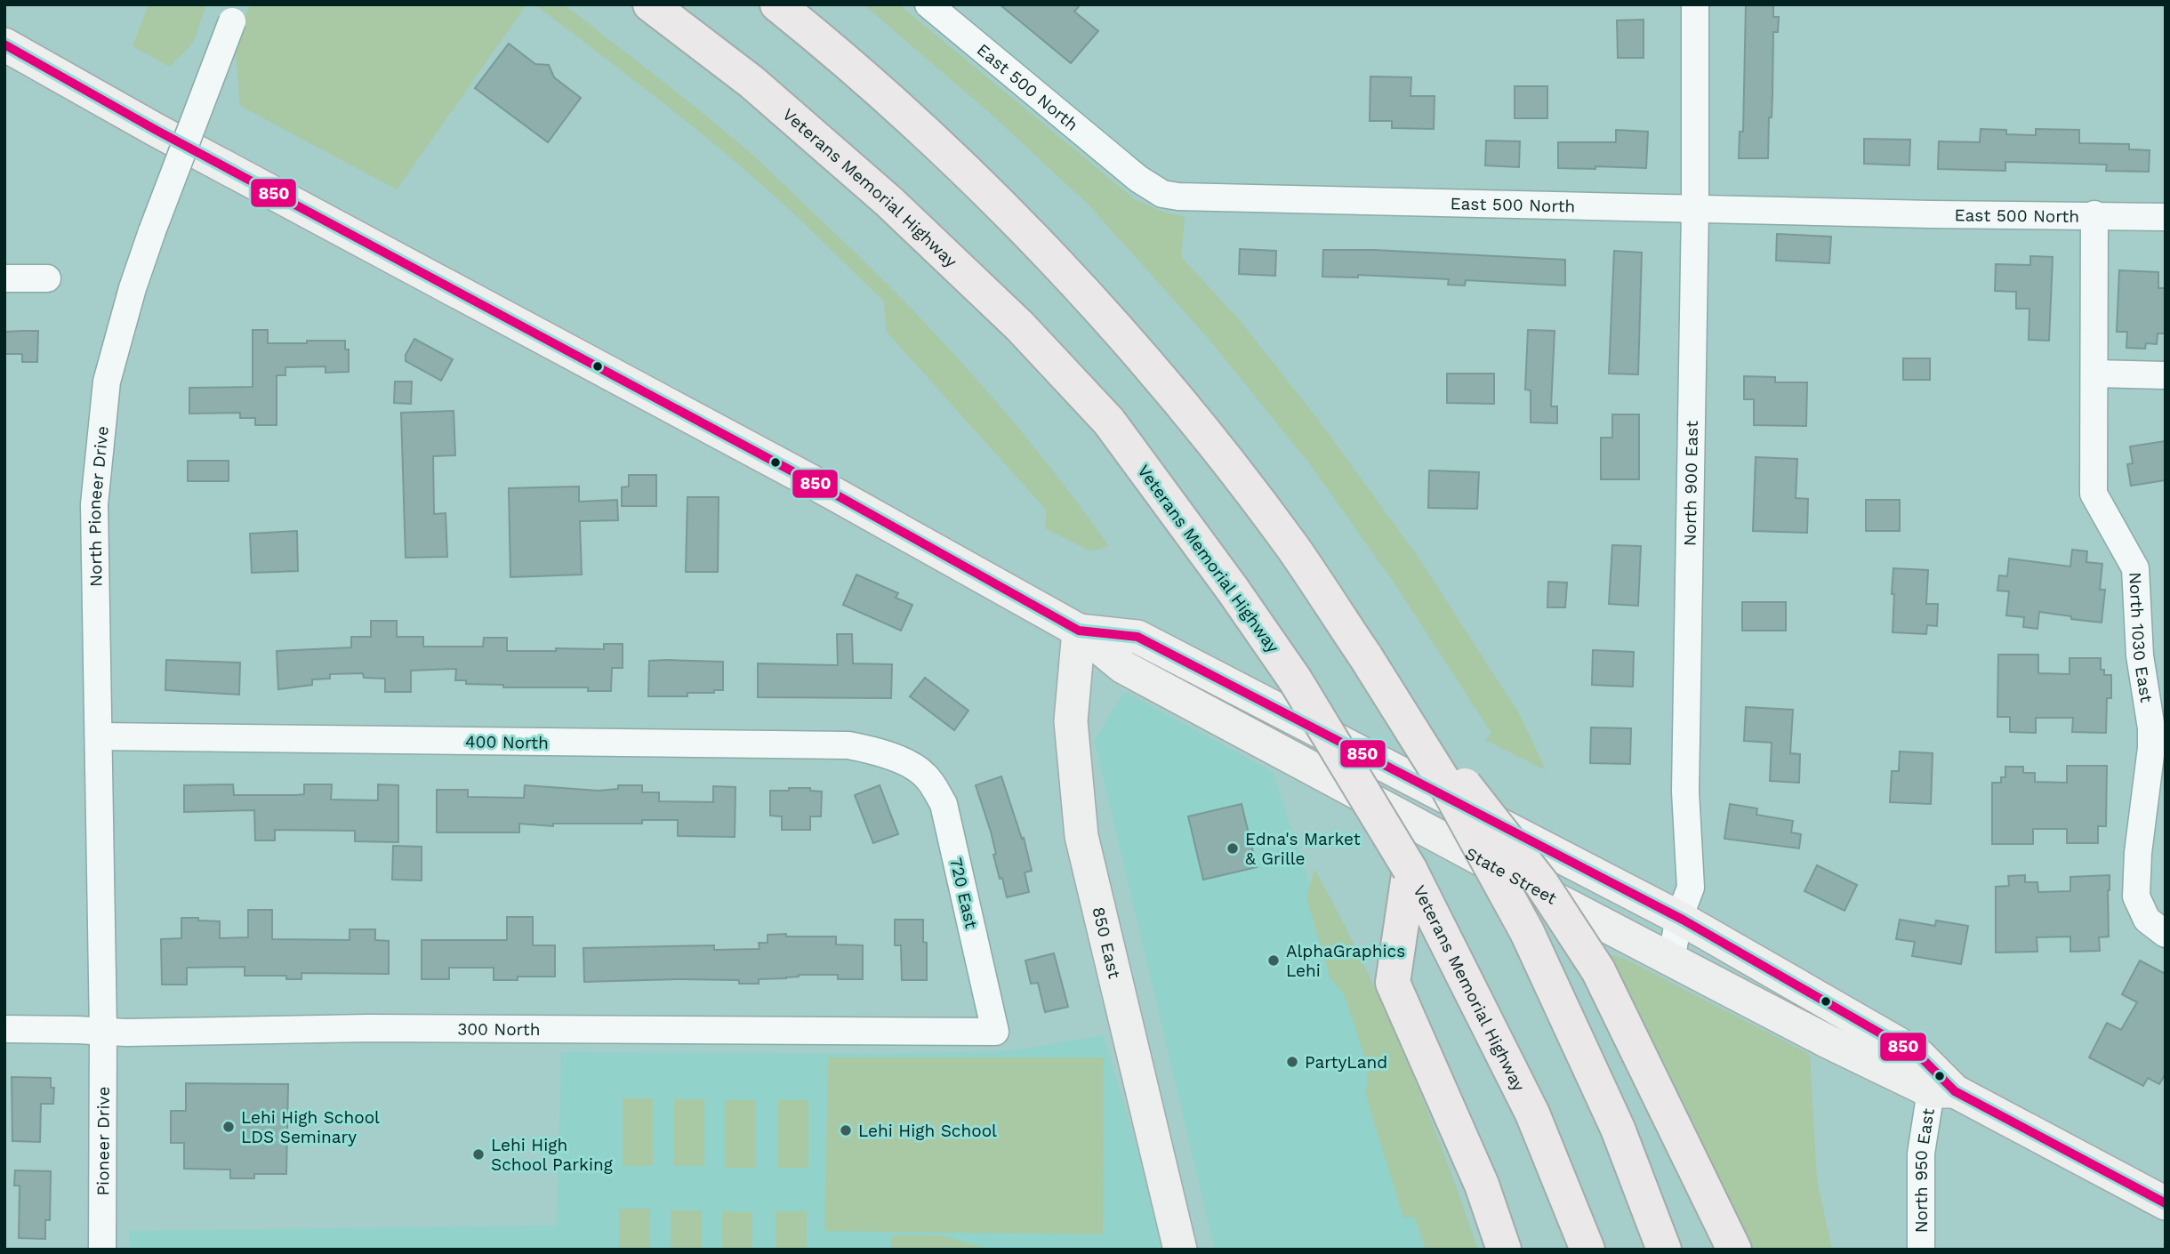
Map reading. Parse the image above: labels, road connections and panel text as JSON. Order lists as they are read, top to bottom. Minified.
{"streets":{"highway":["Veterans Memorial Highway"],"main road":["State Street","850 East"],"street":["East 500 North","North 900 East","North Pioneer Drive","North 1030 East","400 North","720 East","300 North","Pioneer Drive","North 950 East"]},"crossings":[["East 500 North","North 900 East"],["East 500 North","North 1030 East"],["North 900 East","State Street"],["North Pioneer Drive","400 North"],["North Pioneer Drive","300 North"],["North Pioneer Drive","Pioneer Drive"],["400 North","720 East"],["State Street","850 East"],["State Street","North 950 East"],["720 East","300 North"],["300 North","Pioneer Drive"]],"places":["Edna's Market & Grille","AlphaGraphics Lehi","PartyLand","Lehi High School LDS Seminary","Lehi High School","Lehi High School Parking"],"lines":["transit line 850"]}
